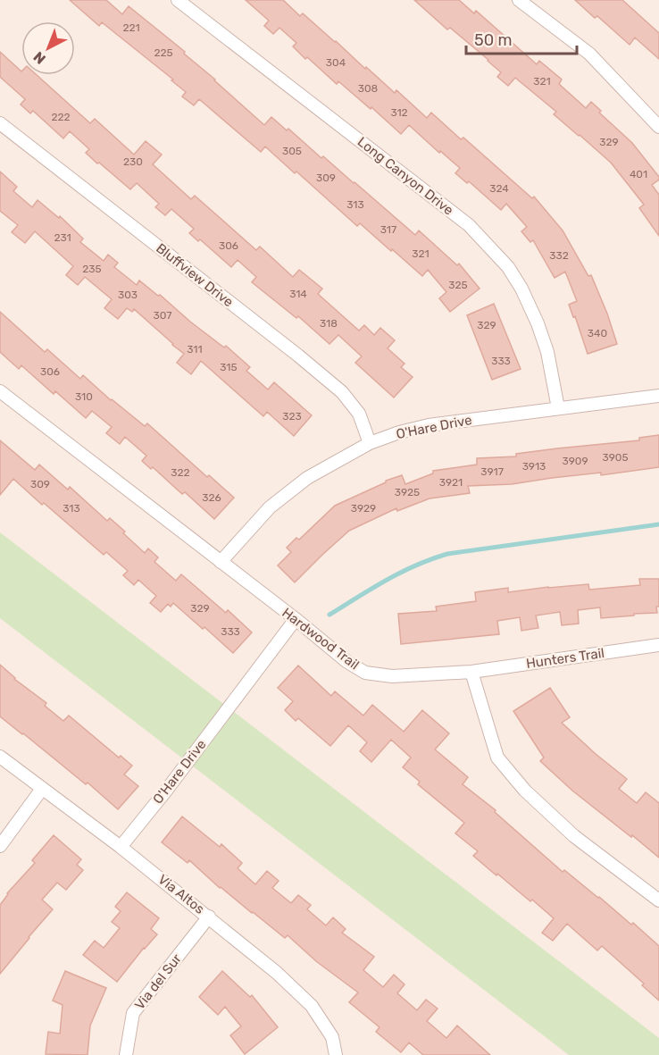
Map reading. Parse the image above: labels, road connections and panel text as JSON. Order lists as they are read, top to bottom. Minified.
{"streets":{"street":["Long Canyon Drive","Bluffview Drive","O'Hare Drive","Hardwood Trail","Hunters Trail","Via Altos","Via del Sur"]},"crossings":[["Long Canyon Drive","O'Hare Drive"],["Bluffview Drive","O'Hare Drive"],["O'Hare Drive","Hardwood Trail"],["O'Hare Drive","Via Altos"],["Hardwood Trail","Hunters Trail"],["Via Altos","Via del Sur"]],"house_numbers":["221","225","304","321","308","312","222","329","305","230","401","309","324","313","317","231","306","321","332","235","325","314","303","307","318","329","340","311","333","315","306","310","323","3905","3909","3913","3917","322","3921","309","3925","326","313","3929","329","333"],"scale_bar":"50 m","north":"bottom left"}
